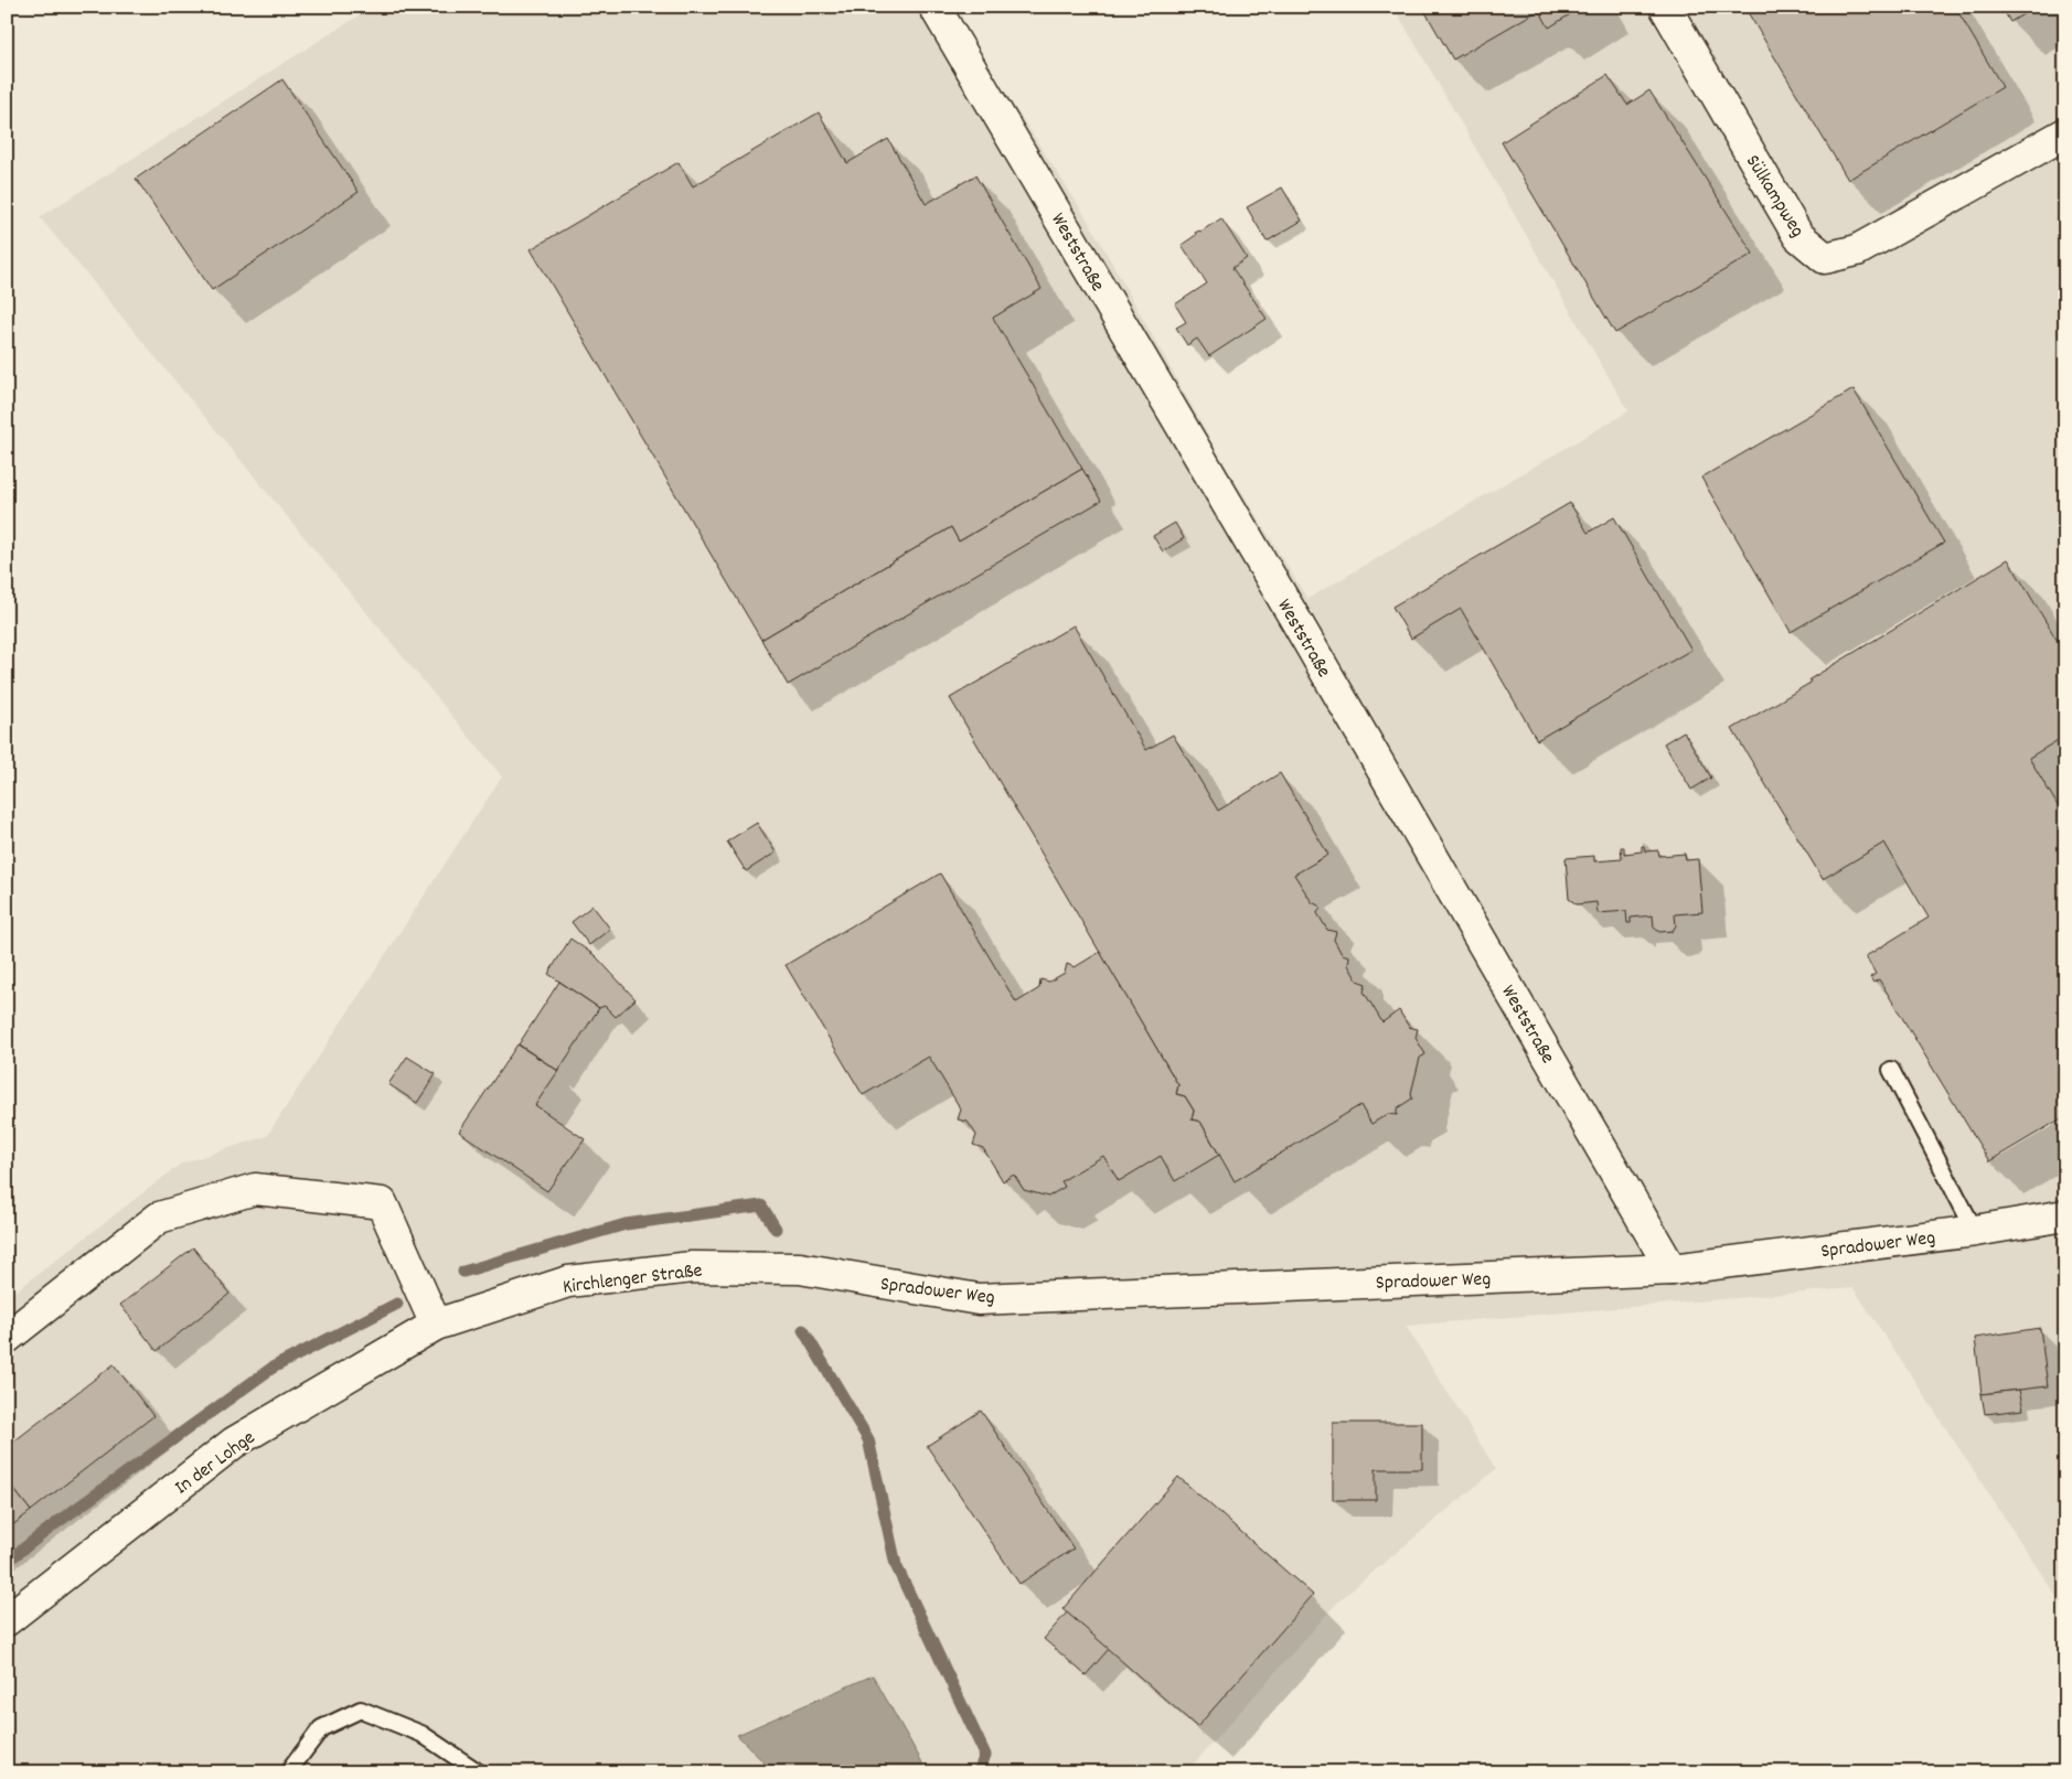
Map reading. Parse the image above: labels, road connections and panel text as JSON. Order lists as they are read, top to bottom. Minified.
{"streets":{"street":["Sülkampweg","Weststraße","Spradower Weg","Kirchlenger Straße","In der Lohge"]},"crossings":[["Weststraße","Spradower Weg"],["Spradower Weg","Kirchlenger Straße"],["Kirchlenger Straße","In der Lohge"]]}
